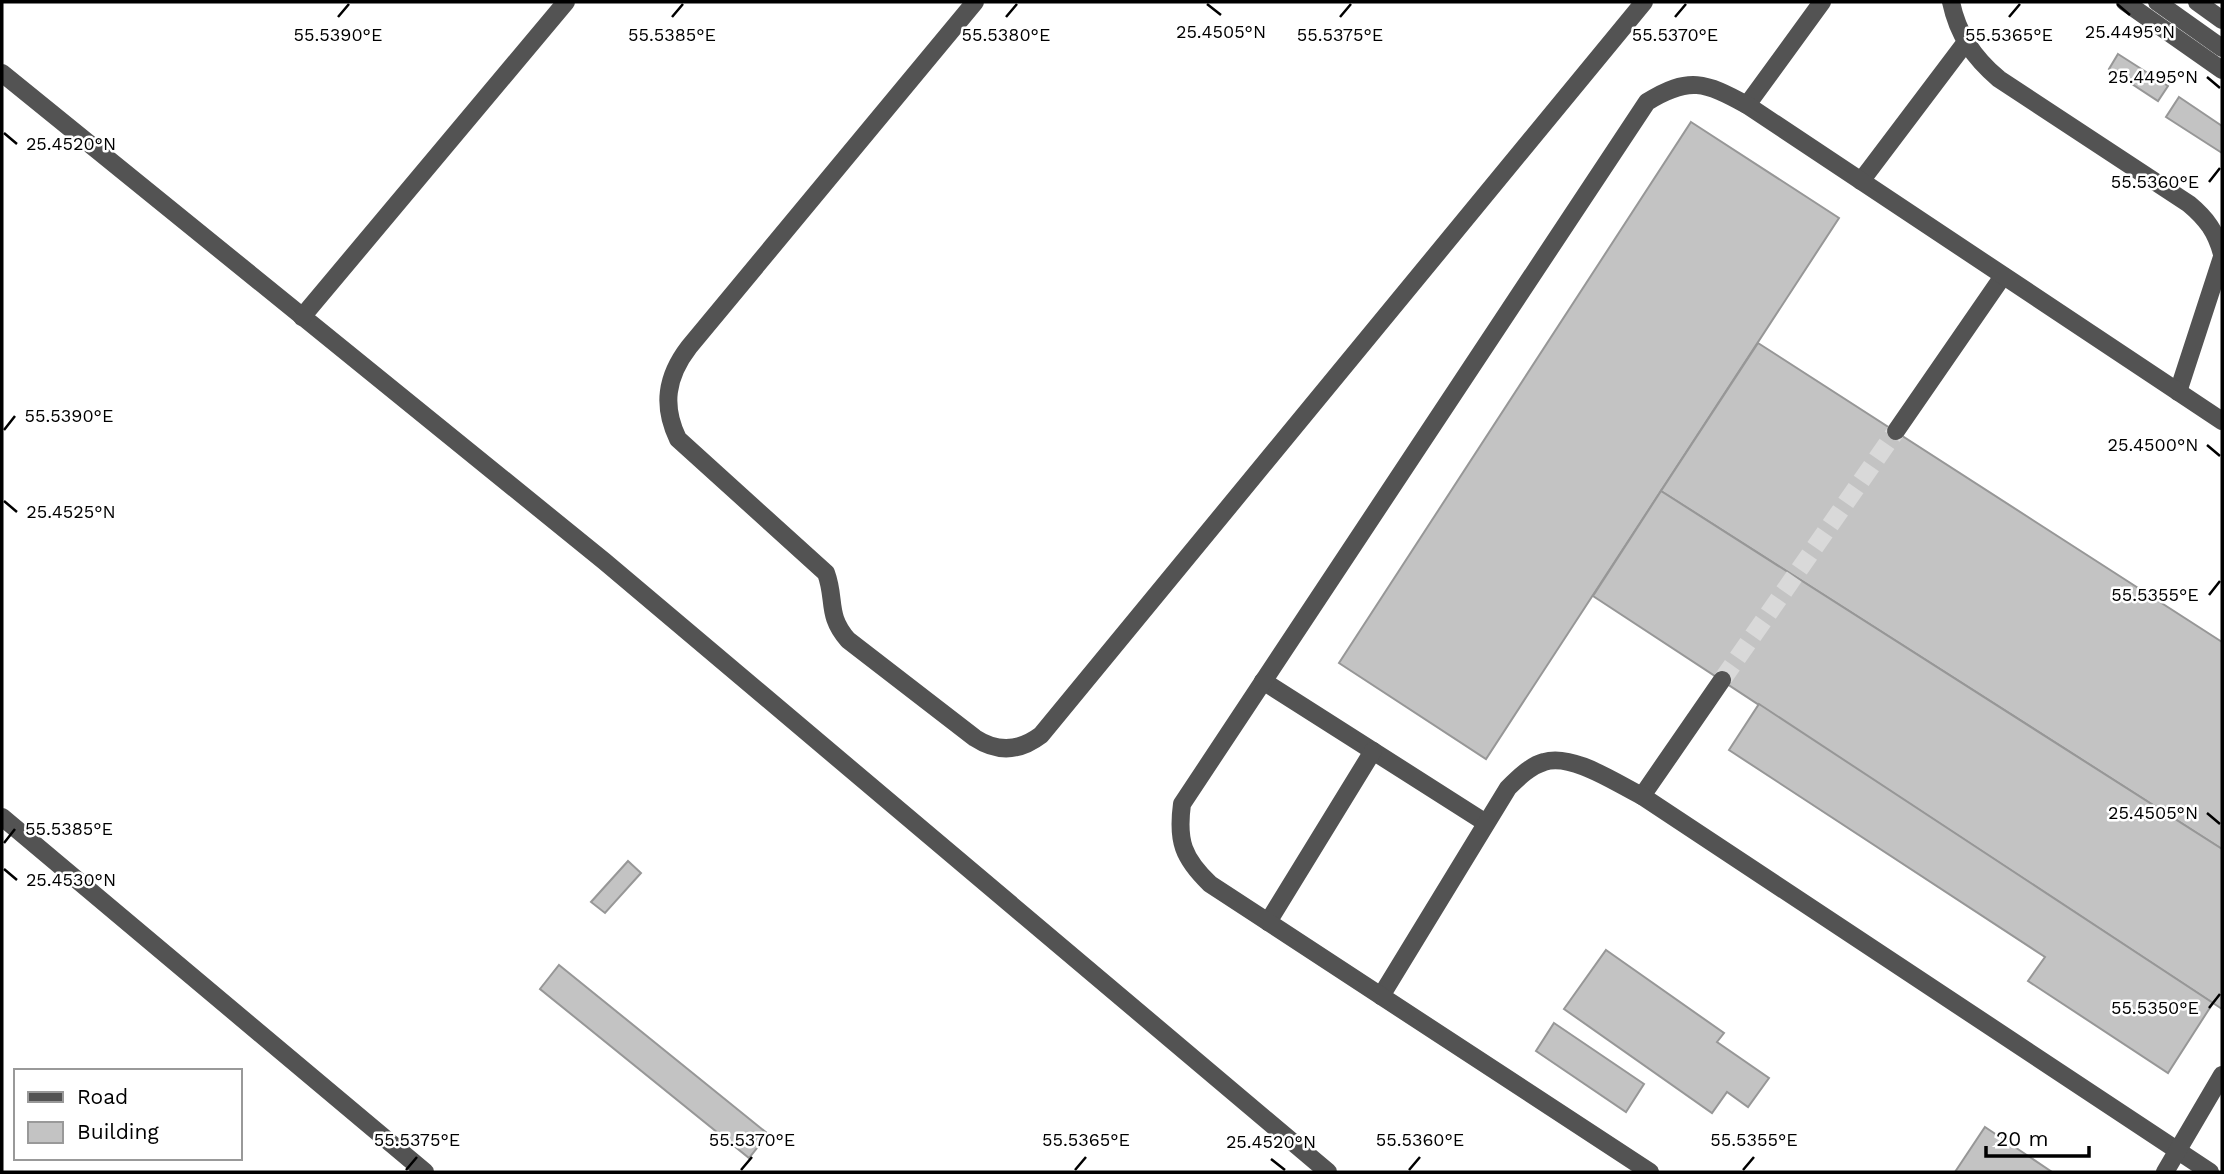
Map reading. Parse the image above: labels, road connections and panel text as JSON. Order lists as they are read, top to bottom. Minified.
{"legend":["Road","Building"],"scale_bar":"20 m","coordinates":["25.4505°N","25.4495°N","55.5390°E","55.5385°E","55.5380°E","55.5375°E","55.5370°E","55.5365°E","25.4520°N","55.5360°E","25.4500°N","25.4525°N","55.5355°E","25.4530°N","55.5350°E"]}
